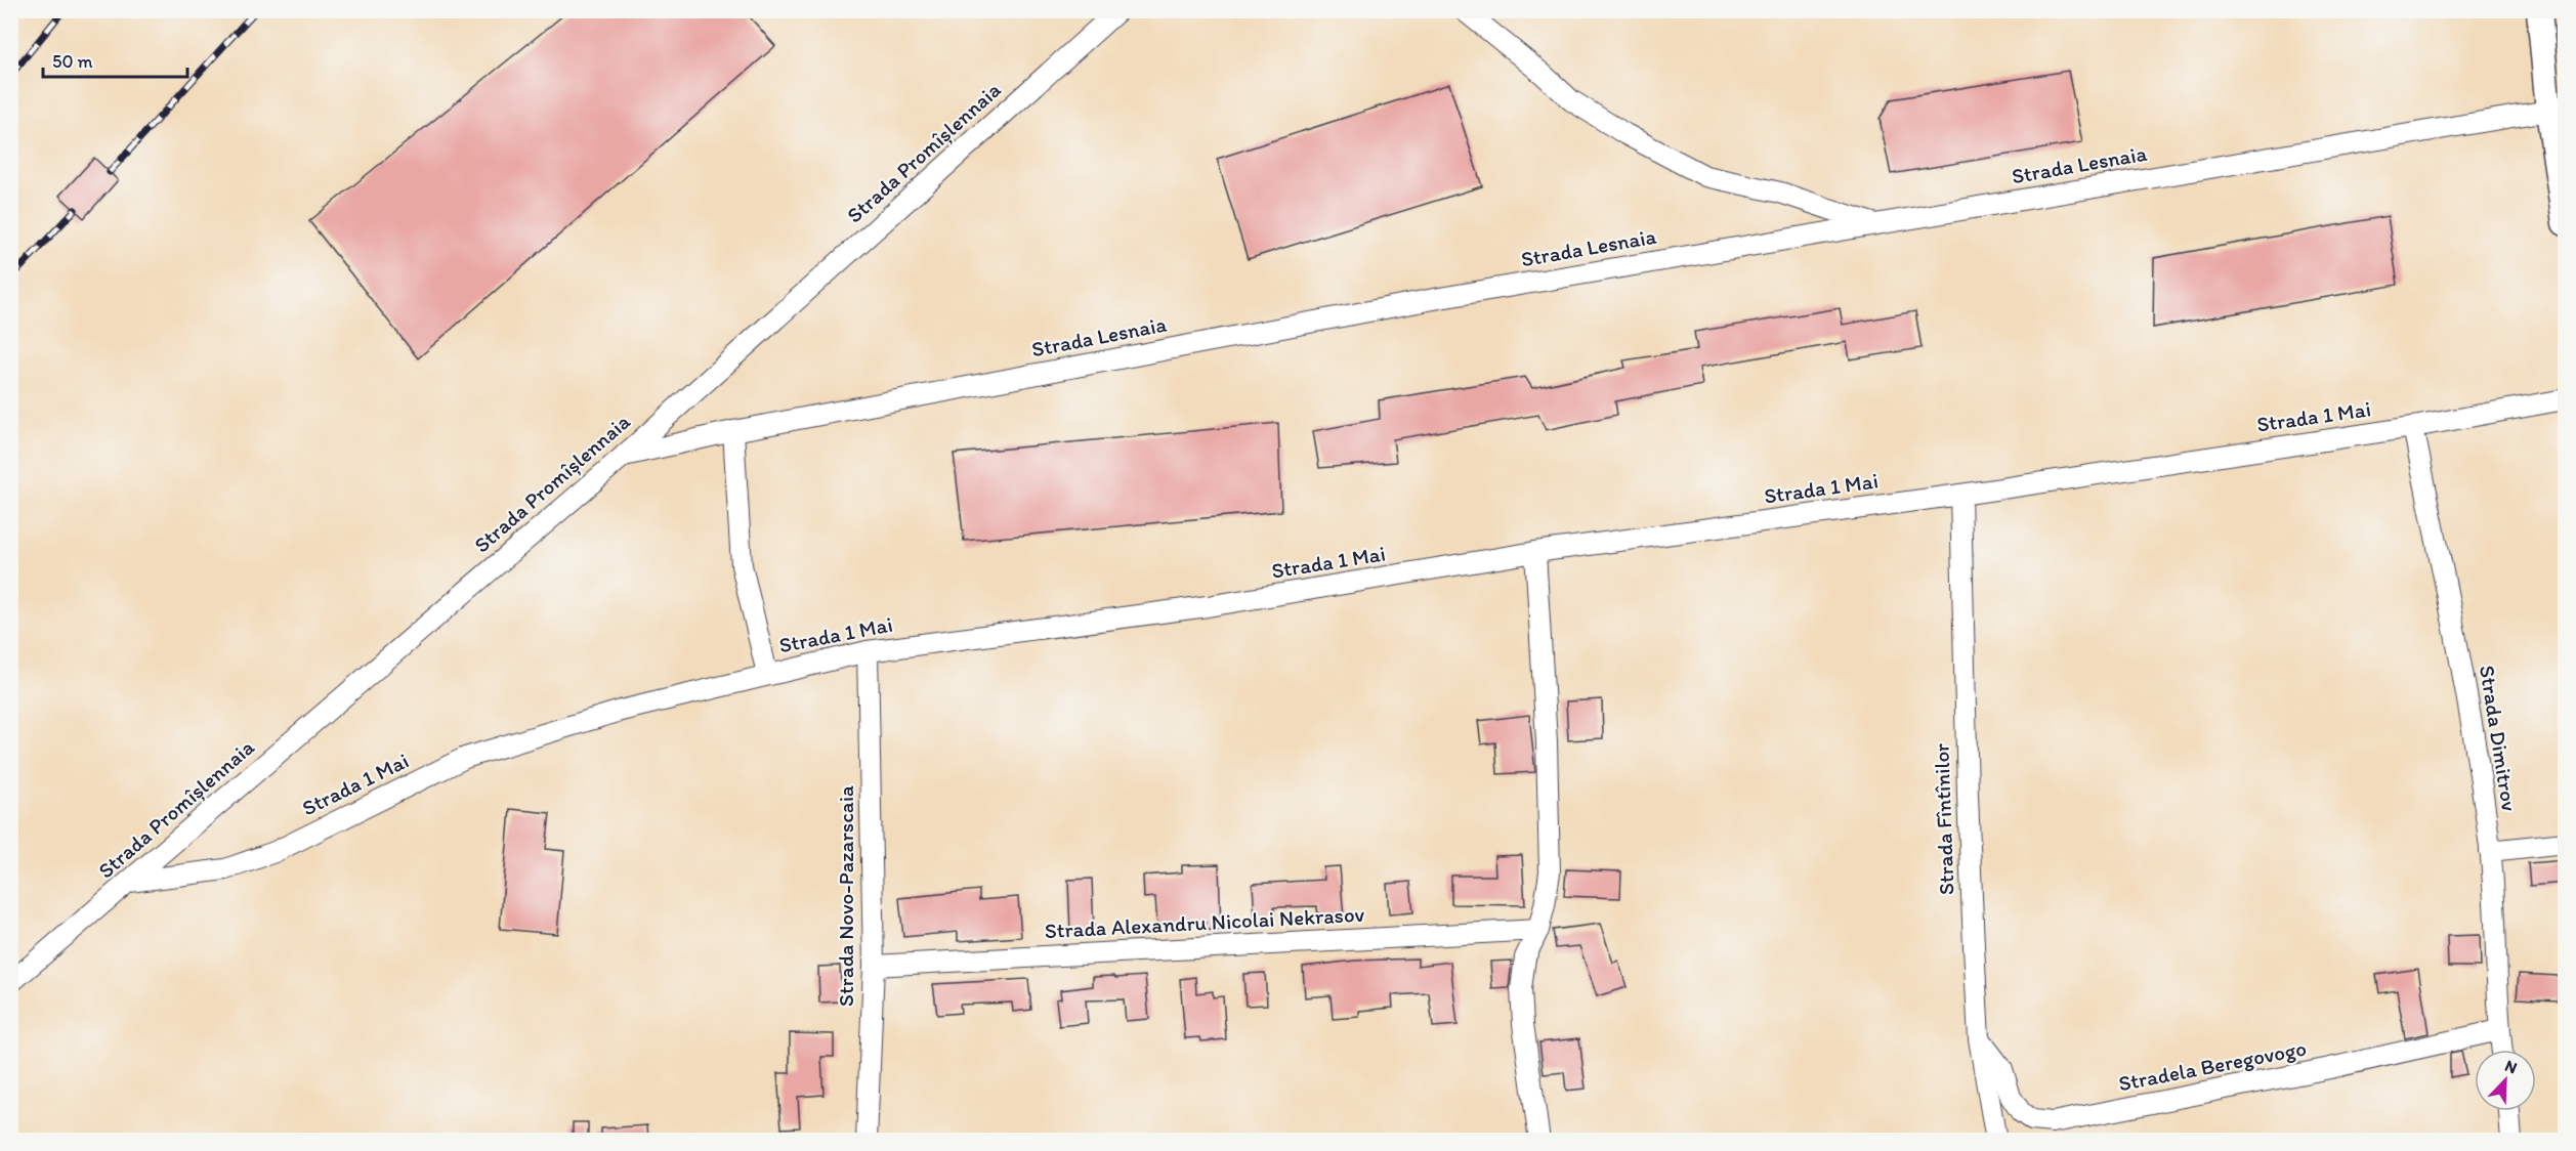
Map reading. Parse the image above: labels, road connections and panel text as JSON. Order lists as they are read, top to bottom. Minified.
{"streets":{"street":["Strada Promîșlennaia","Strada Lesnaia","Strada 1 Mai","Strada Dimitrov","Strada Fîntînilor","Strada Novo-Pazarscaia","Strada Alexandru Nicolai Nekrasov","Stradela Beregovogo"]},"crossings":[["Strada Promîșlennaia","Strada Lesnaia"],["Strada Promîșlennaia","Strada 1 Mai"],["Strada 1 Mai","Strada Dimitrov"],["Strada 1 Mai","Strada Fîntînilor"],["Strada 1 Mai","Strada Novo-Pazarscaia"],["Strada Dimitrov","Stradela Beregovogo"],["Strada Fîntînilor","Stradela Beregovogo"],["Strada Novo-Pazarscaia","Strada Alexandru Nicolai Nekrasov"]],"scale_bar":"50 m","north":"top right"}
